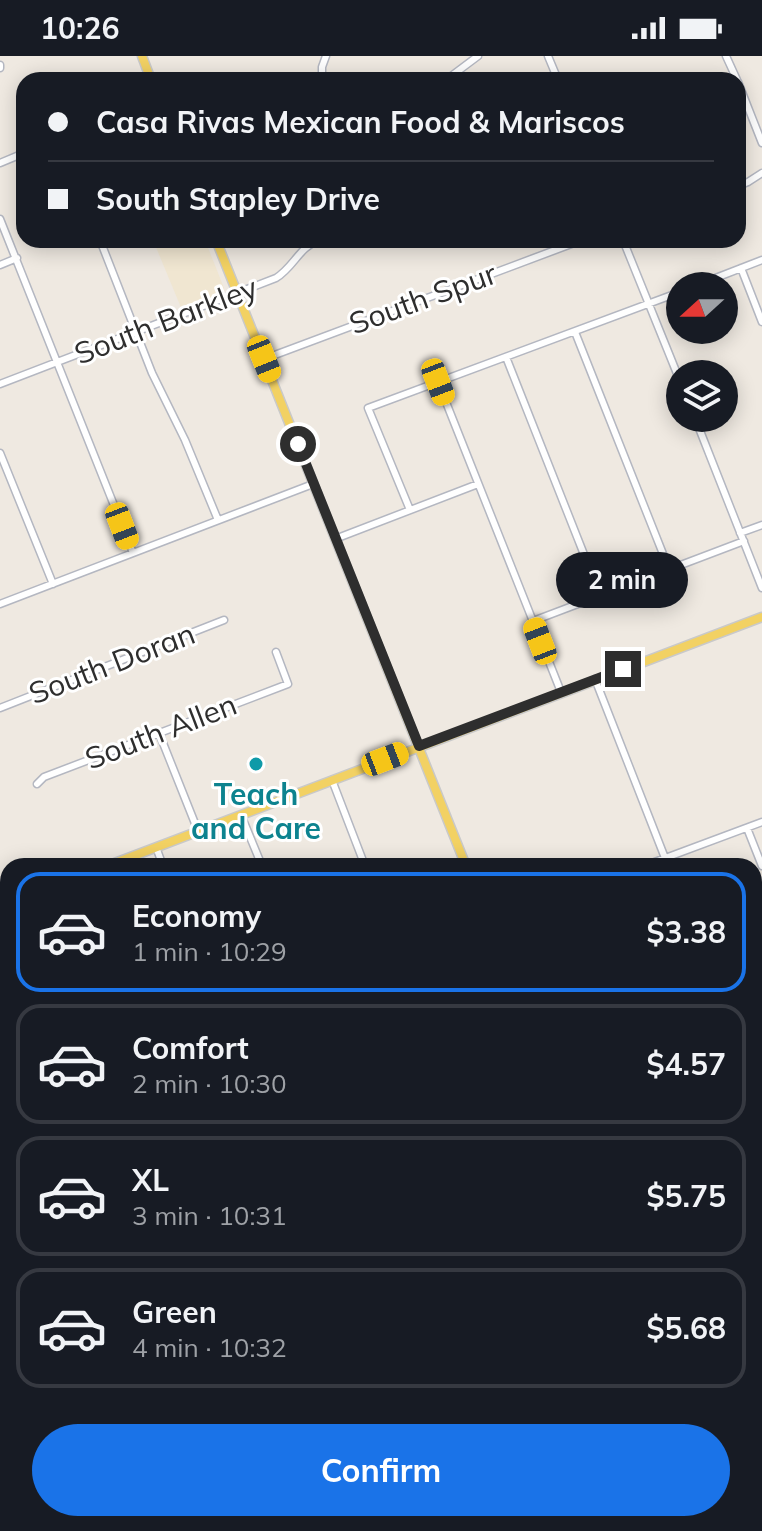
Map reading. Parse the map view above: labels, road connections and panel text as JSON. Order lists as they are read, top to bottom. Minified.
{"streets":{"street":["South Spur","South Barkley","South Doran","South Allen"]},"places":["Teach and Care"],"north":"left","page":{"status":"10:26","banner":["Casa Rivas Mexican Food & Mariscos","South Stapley Drive"],"bubble":"2 min","list":[{"name":"Economy","note":"1 min · 10:29","value":"$3.38"},{"name":"Comfort","note":"2 min · 10:30","value":"$4.57"},{"name":"XL","note":"3 min · 10:31","value":"$5.75"},{"name":"Green","note":"4 min · 10:32","value":"$5.68"}],"buttons":"Confirm"}}
